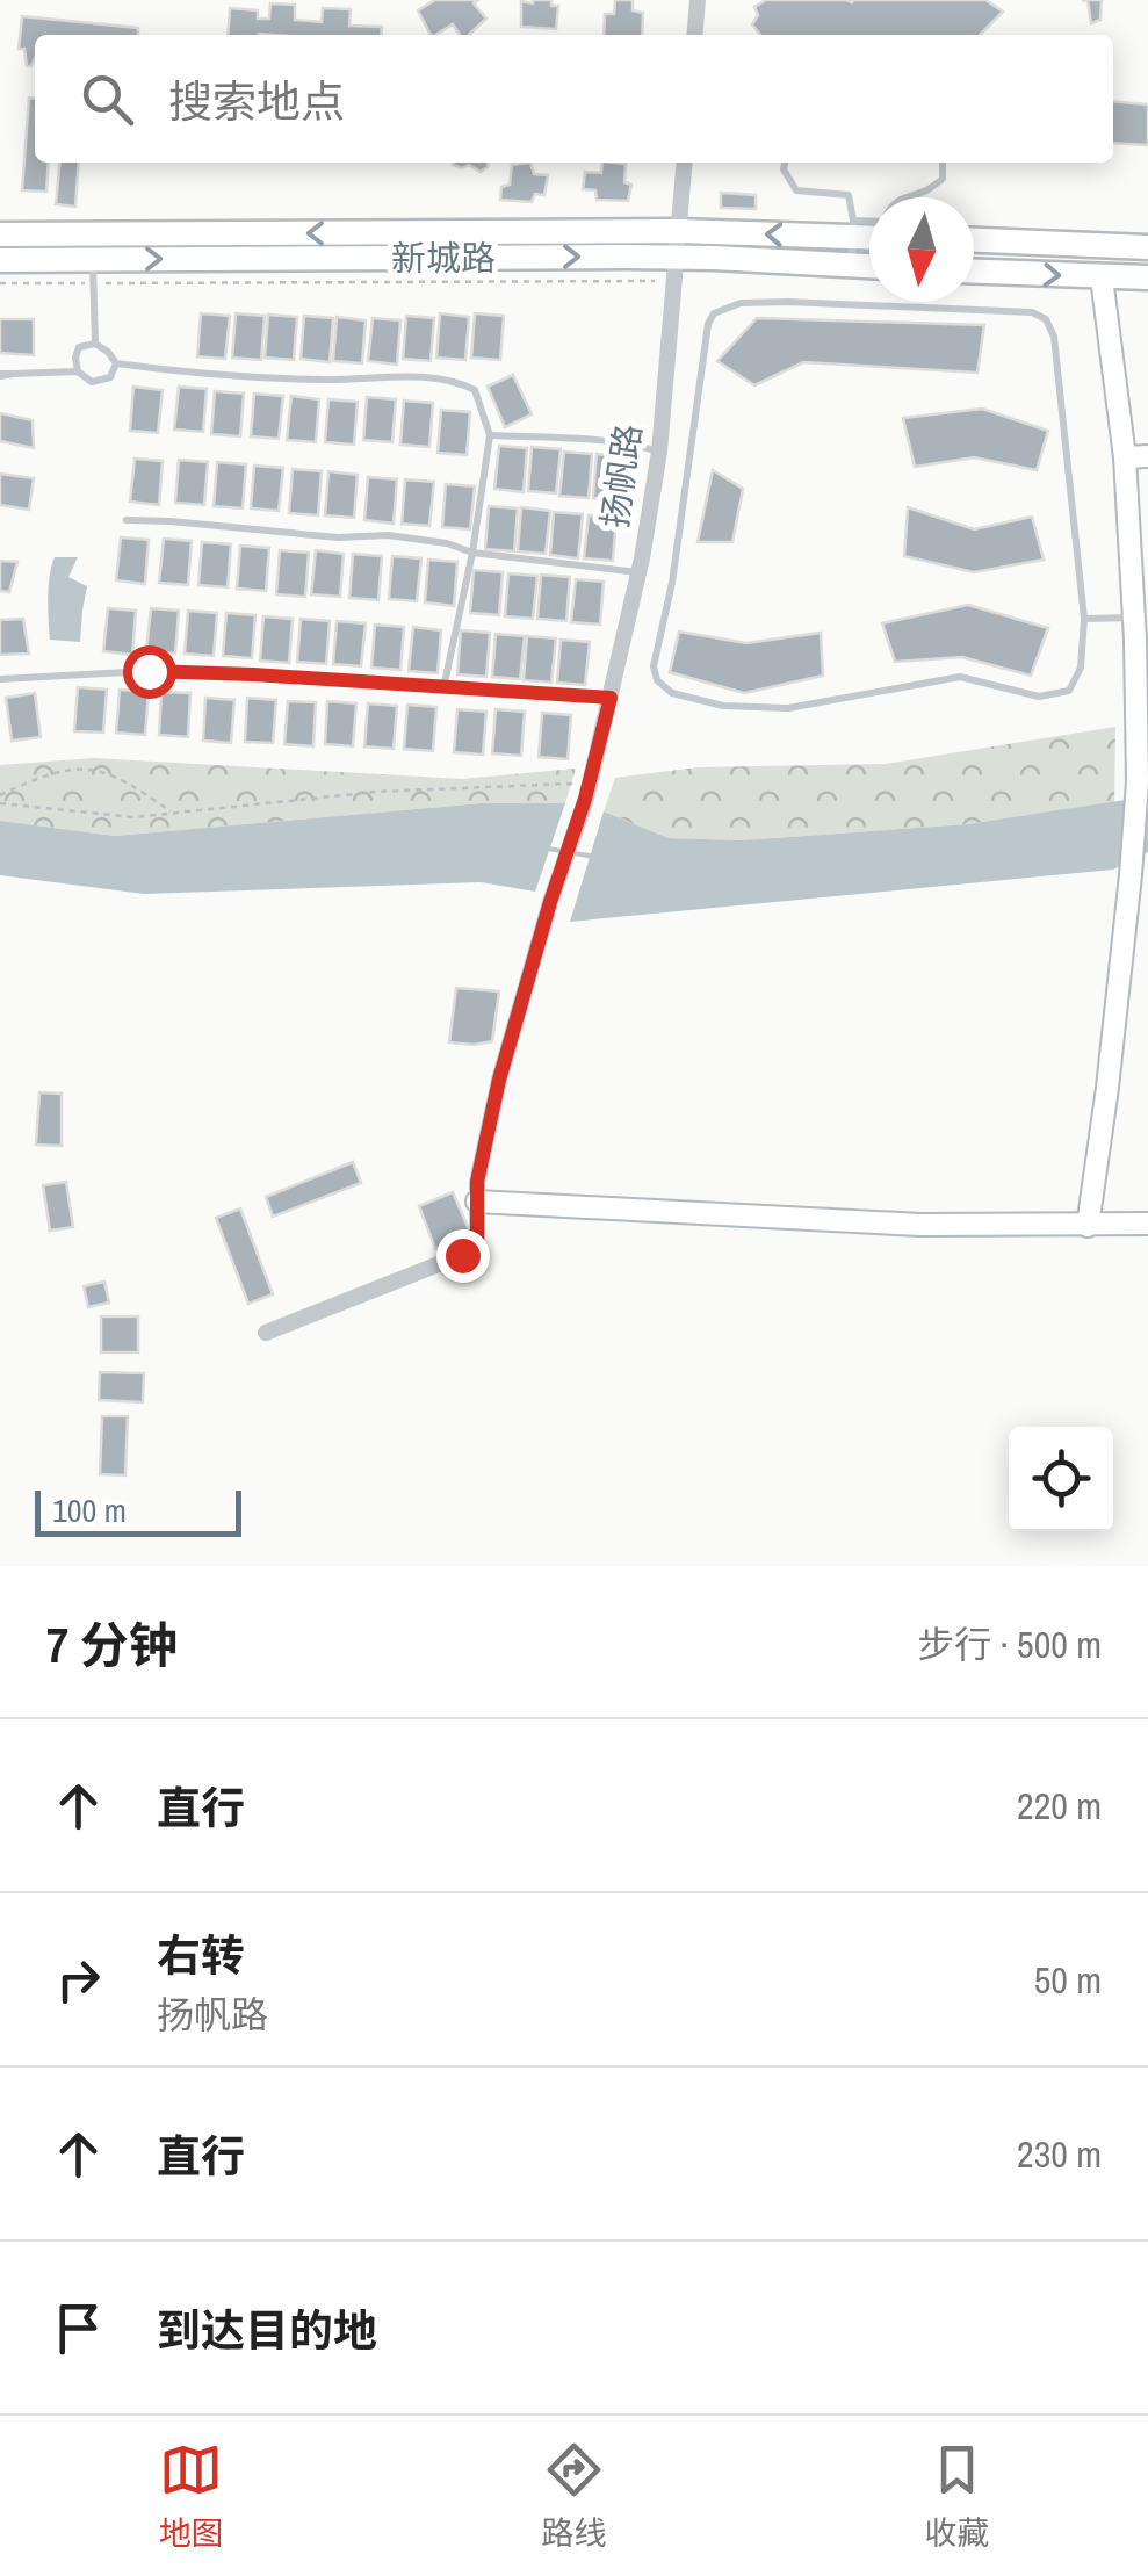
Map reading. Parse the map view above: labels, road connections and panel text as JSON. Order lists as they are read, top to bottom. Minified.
{"streets":{"main road":["新城路"],"street":["扬帆路"]},"crossings":[["新城路","扬帆路"]],"scale_bar":"100 m","north":"bottom","page":{"search":"搜索地点","scale":"100 m","heading":["7 分钟","步行 · 500 m"],"list":[["直行","220 m"],["右转","扬帆路","50 m"],["直行","230 m"],"到达目的地"],"nav":["地图","路线","收藏"]}}
